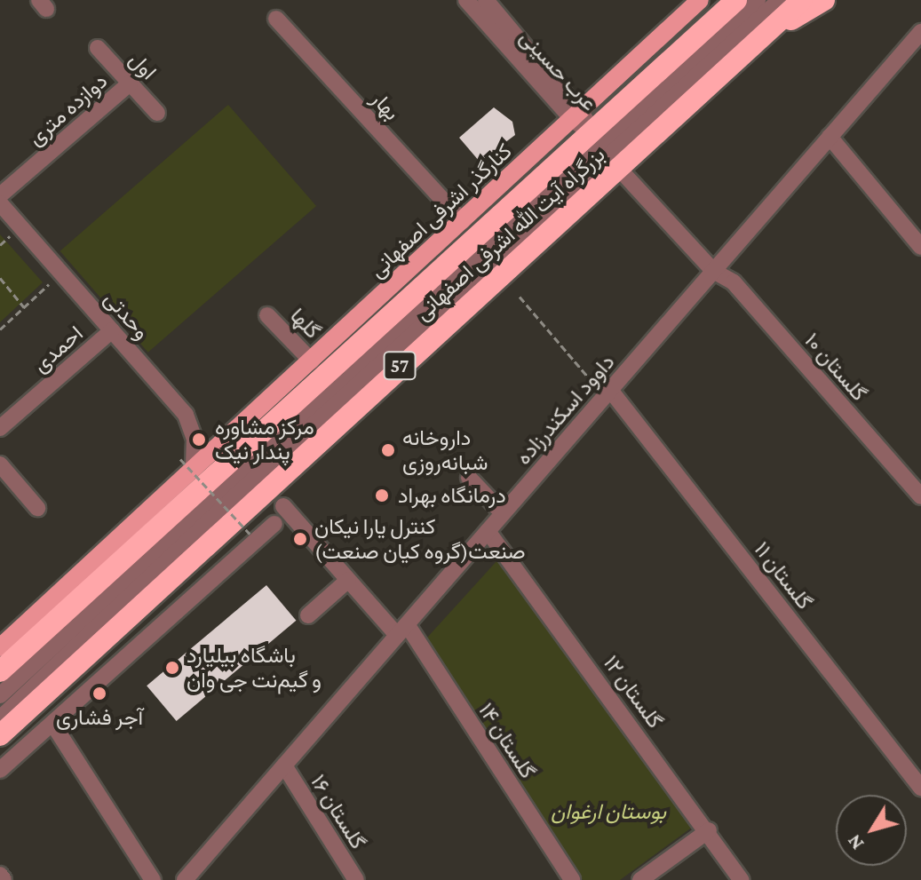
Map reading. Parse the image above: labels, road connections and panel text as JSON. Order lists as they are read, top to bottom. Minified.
{"streets":{"highway":["بزرگراه آیت الله اشرفی اصفهانی","57"],"main road":["کنارگذر اشرفی اصفهانی"],"street":["اول","عرب حسینی","بهار","دوازده متری","وحدتی","گلها","احمدی","گلستان ۱۰","داوود اسکندرزاده","گلستان ۱۱","گلستان ۱۲","گلستان ۱۴","گلستان ۱۶"]},"crossings":[["اول","دوازده متری"],["عرب حسینی","کنارگذر اشرفی اصفهانی"],["عرب حسینی","بزرگراه آیت الله اشرفی اصفهانی"],["بهار","کنارگذر اشرفی اصفهانی"],["کنارگذر اشرفی اصفهانی","بزرگراه آیت الله اشرفی اصفهانی"],["کنارگذر اشرفی اصفهانی","وحدتی"],["کنارگذر اشرفی اصفهانی","گلها"],["بزرگراه آیت الله اشرفی اصفهانی","گلستان ۱۰"],["وحدتی","احمدی"],["گلستان ۱۰","داوود اسکندرزاده"],["داوود اسکندرزاده","گلستان ۱۱"],["داوود اسکندرزاده","گلستان ۱۲"],["داوود اسکندرزاده","گلستان ۱۴"],["داوود اسکندرزاده","گلستان ۱۶"]],"parks":["بوستان ارغوان"],"places":["مرکز مشاوره پندار نیک","داروخانه شبانه‌روزی","درمانگاه بهراد","کنترل یارا نیکان صنعت(گروه کیان صنعت)","باشگاه بیلیارد و گیم‌نت جی وان","آجر فشاری"],"north":"bottom left"}
